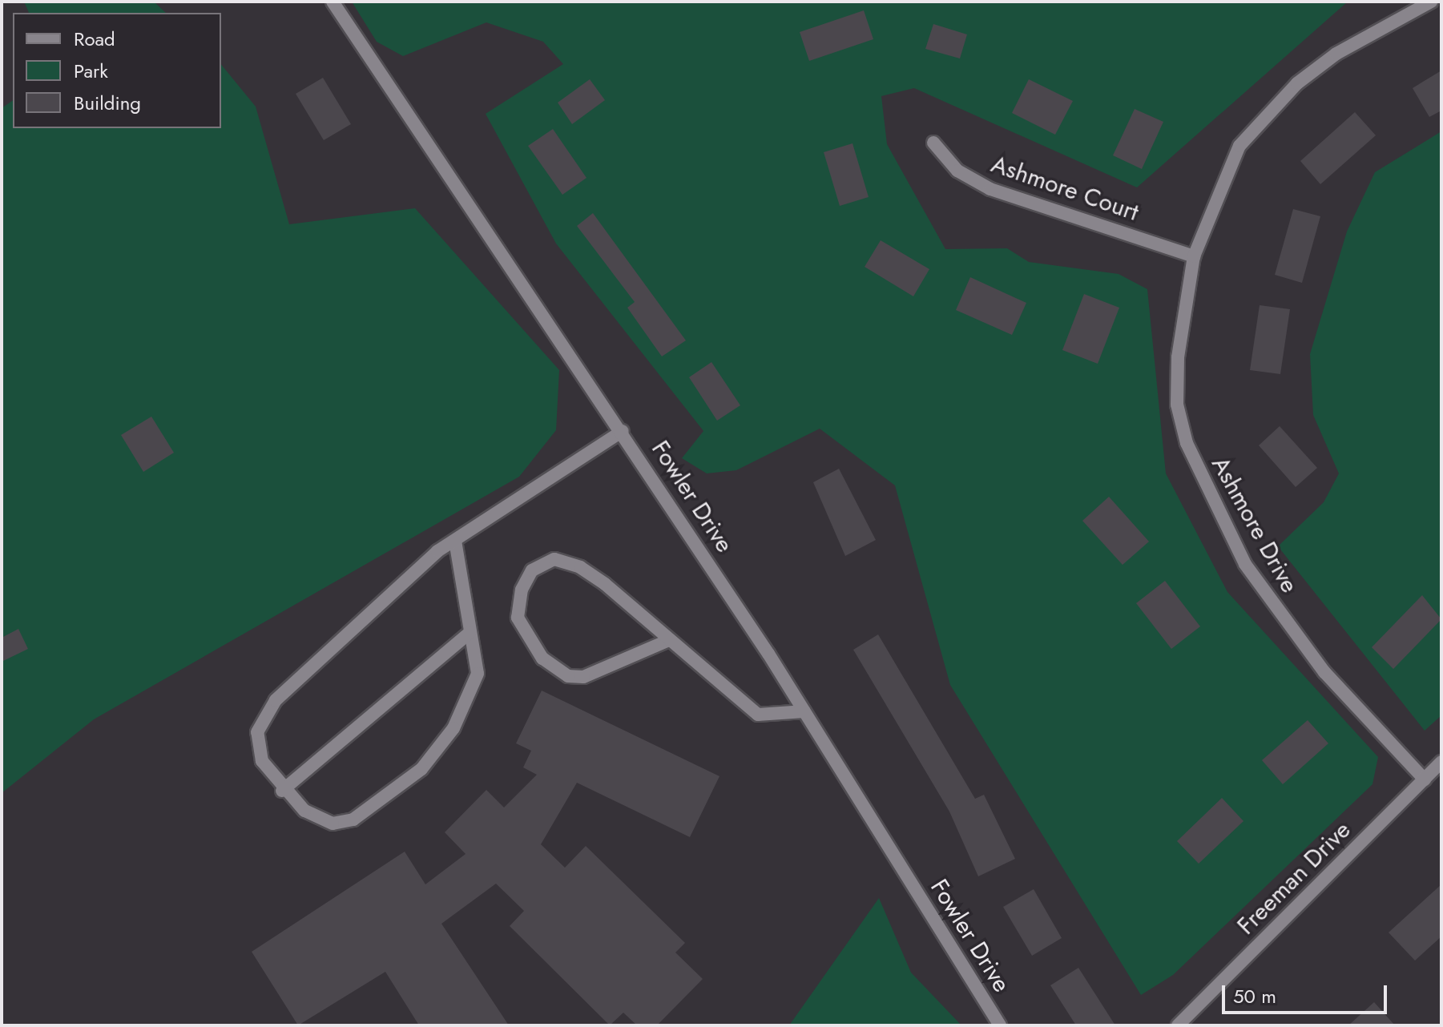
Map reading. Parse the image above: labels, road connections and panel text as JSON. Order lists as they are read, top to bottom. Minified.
{"streets":{"street":["Ashmore Court","Fowler Drive","Ashmore Drive","Freeman Drive"]},"crossings":[["Ashmore Court","Ashmore Drive"],["Ashmore Drive","Freeman Drive"]],"legend":["Road","Park","Building"],"scale_bar":"50 m"}
